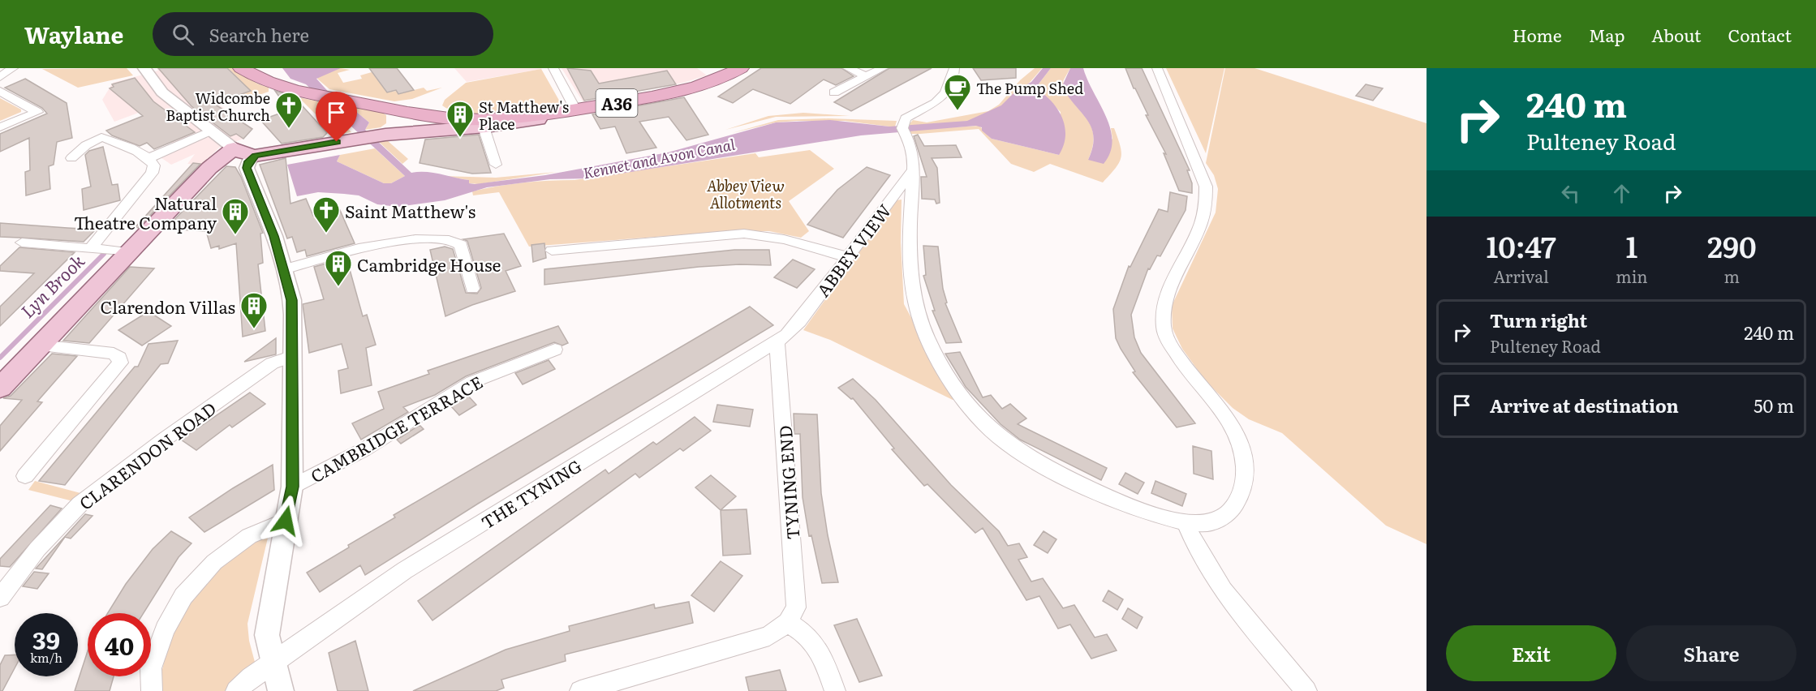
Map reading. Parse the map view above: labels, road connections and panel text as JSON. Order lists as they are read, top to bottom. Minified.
{"streets":{"highway":["A36"],"street":["ABBEY VIEW","CAMBRIDGE TERRACE","CLARENDON ROAD","TYNING END","THE TYNING"]},"crossings":[["ABBEY VIEW","THE TYNING"],["TYNING END","THE TYNING"]],"water":["Kennet and Avon Canal","Lyn Brook"],"parks":["Abbey View Allotments"],"places":{"cafe":["The Pump Shed"],"church":["Widcombe Baptist Church","Saint Matthew's"],"building":["St Matthew's Place","Natural Theatre Company","Cambridge House","Clarendon Villas"]},"page":{"header":"Waylane","search":"Search here","nav":["Home","Map","About","Contact"],"turn":["240 m","Pulteney Road"],"eta":["10:47","Arrival","1","min","290","m"],"list":[{"name":"Turn right","note":"Pulteney Road","value":"240 m"},{"name":"Arrive at destination","value":"50 m"}],"speed":"39 km/h","limit":"40","buttons":["Exit","Share"]}}
